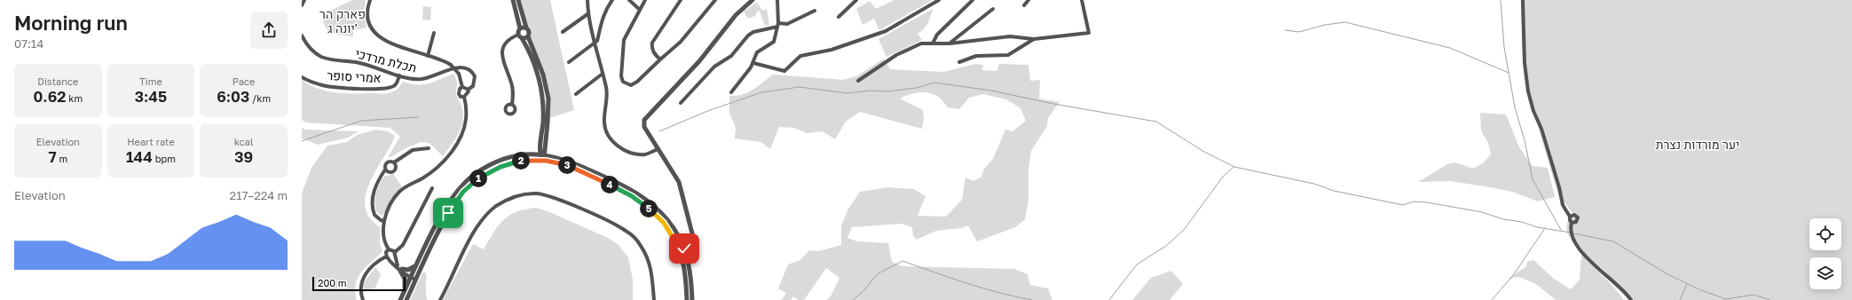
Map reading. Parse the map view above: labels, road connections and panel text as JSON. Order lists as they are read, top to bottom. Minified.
{"streets":{"street":["תכלת מרדכי","אמרי סופר"]},"crossings":[["תכלת מרדכי","אמרי סופר"]],"parks":["פארק הר יונה ג'","יער מורדות נצרת"],"scale_bar":"200 m","page":{"heading":["Morning run","07:14"],"stats":[["Distance","0.62 km"],["Time","3:45"],["Pace","6:03 /km"],["Elevation","7 m"],["Heart rate","144 bpm"],["kcal","39"]],"pins":["2","3","1","4","5"],"chart":["Elevation","217–224 m"],"scale":"200 m"}}
